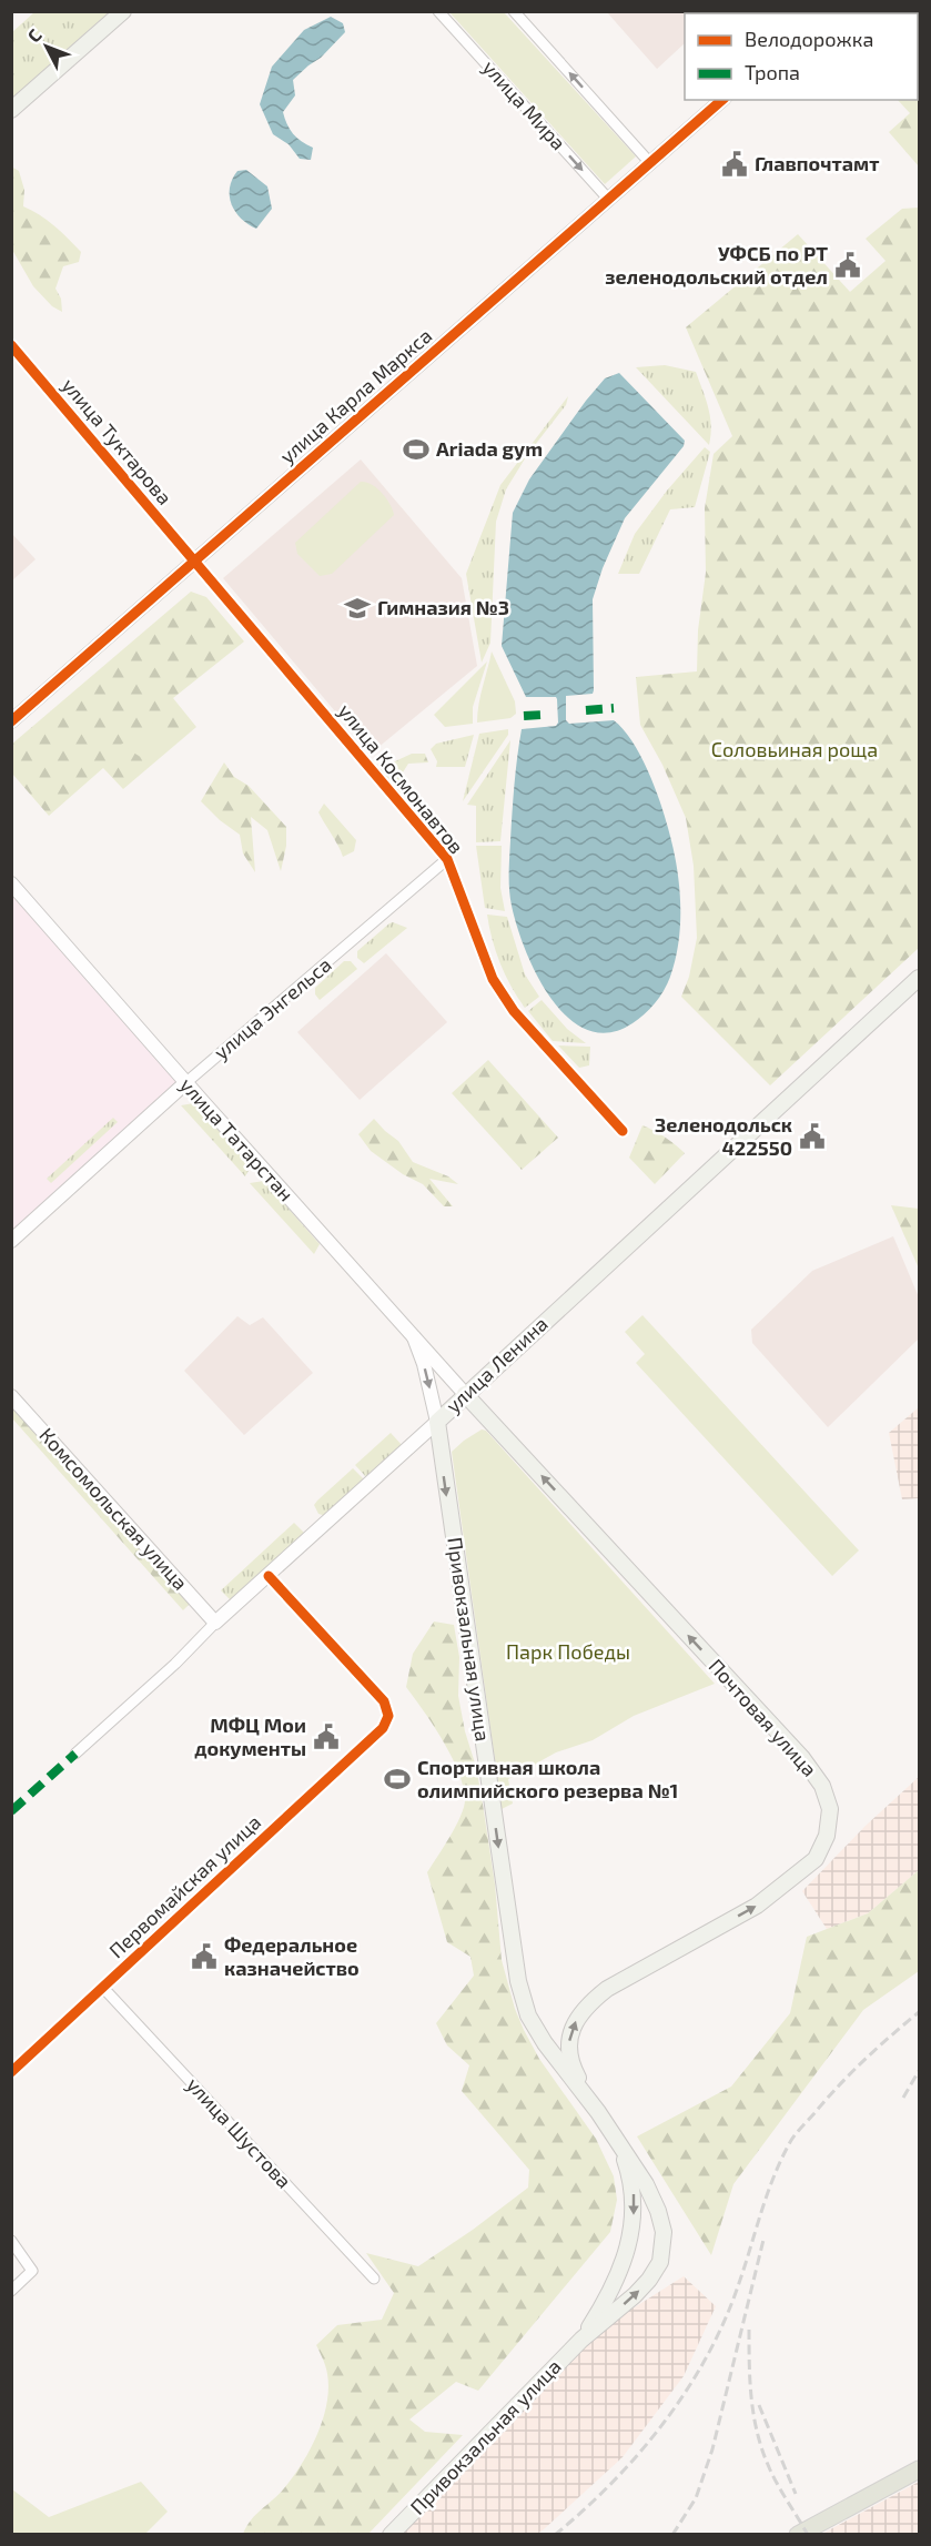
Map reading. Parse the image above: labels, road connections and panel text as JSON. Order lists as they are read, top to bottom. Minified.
{"streets":{"main road":["улица Ленина","Привокзальная улица","Почтовая улица"],"street":["улица Мира","улица Карла Маркса","улица Туктарова","улица Космонавтов","улица Энгельса","улица Татарстан","Комсомольская улица","Первомайская улица","улица Шустова"]},"crossings":[["улица Мира","улица Карла Маркса"],["улица Карла Маркса","улица Туктарова"],["улица Карла Маркса","улица Космонавтов"],["улица Туктарова","улица Космонавтов"],["улица Космонавтов","улица Энгельса"],["улица Энгельса","улица Татарстан"],["улица Татарстан","улица Ленина"],["улица Татарстан","Почтовая улица"],["улица Ленина","Комсомольская улица"],["улица Ленина","Привокзальная улица"],["улица Ленина","Почтовая улица"],["улица Ленина","Первомайская улица"],["Привокзальная улица","Почтовая улица"],["Первомайская улица","улица Шустова"]],"one_way":["Привокзальная улица"],"parks":["Соловьиная роща","Парк Победы"],"places":{"public building":["Главпочтамт","УФСБ по РТ зеленодольский отдел","Зеленодольск 422550","МФЦ Мои документы","Федеральное казначейство"],"sports":["Ariada gym","Спортивная школа олимпийского резерва №1"],"school or university":["Гимназия №3"]},"legend":["Велодорожка","Тропа"],"north":"top left"}
